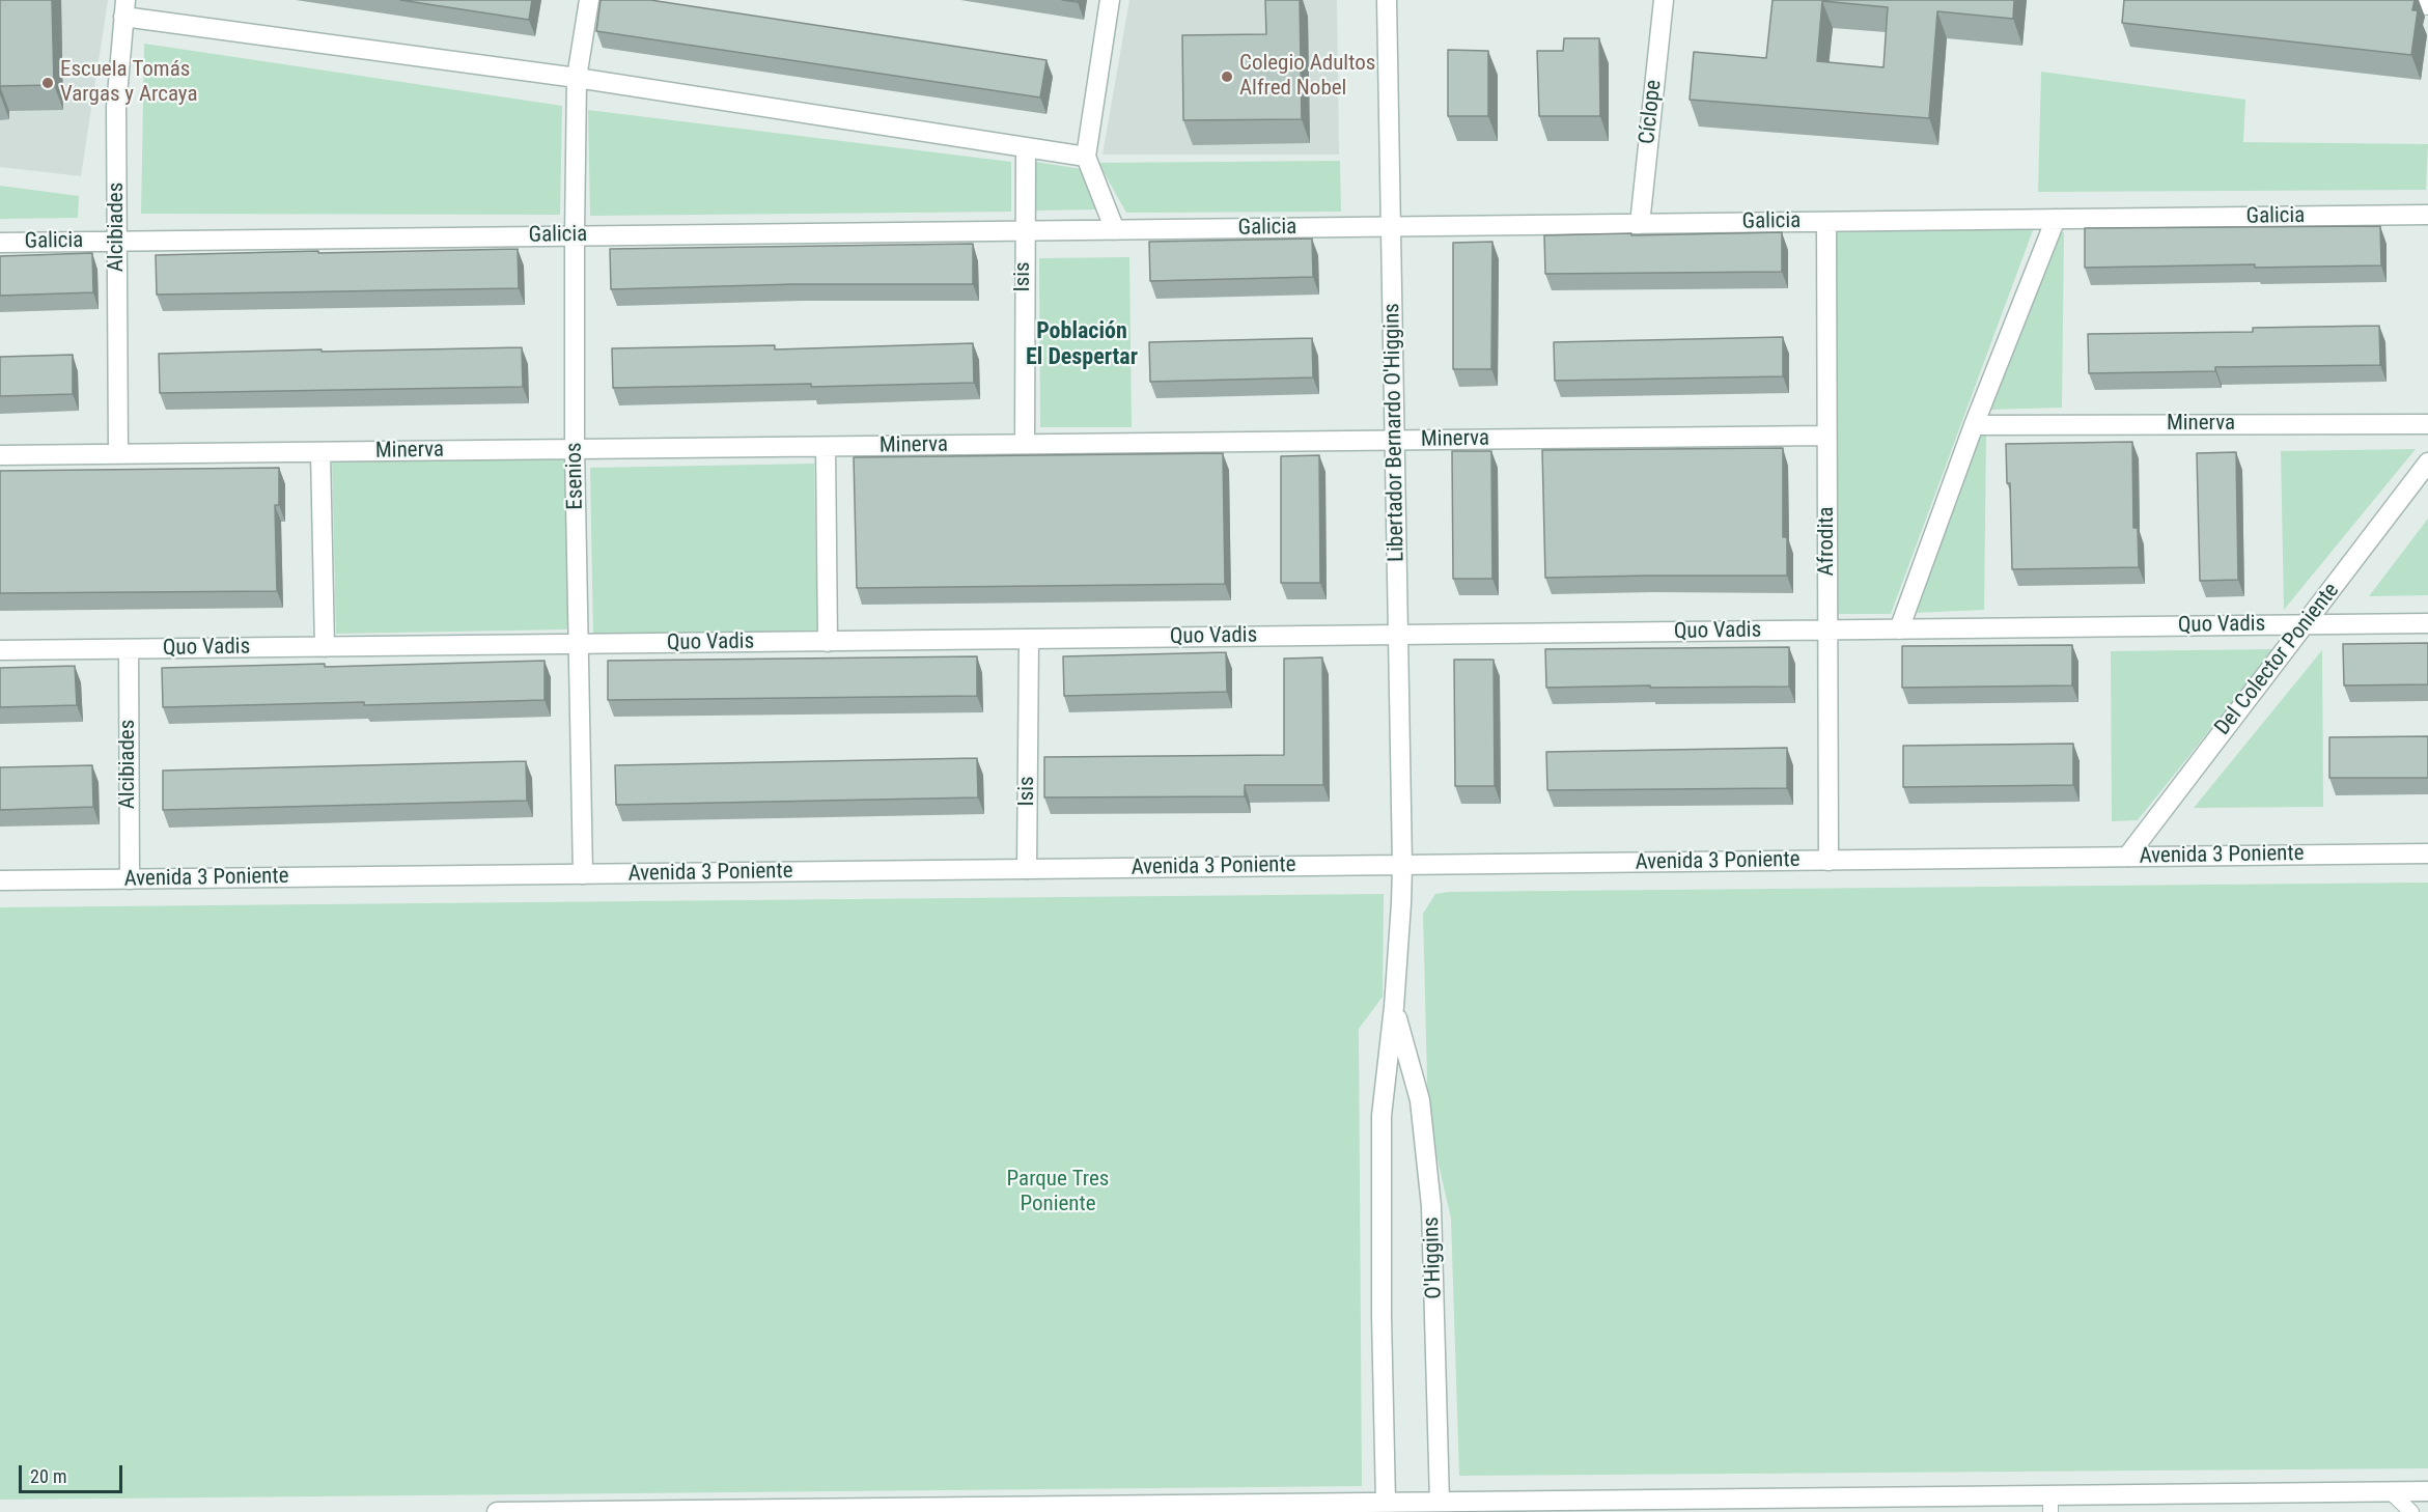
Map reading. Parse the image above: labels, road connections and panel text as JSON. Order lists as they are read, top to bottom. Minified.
{"streets":{"street":["Cíclope","Galicia","Alcibiades","Isis","Minerva","Libertador Bernardo O'Higgins","Esenios","Afrodita","Quo Vadis","Del Colector Poniente","Avenida 3 Poniente","O'Higgins"]},"crossings":[["Cíclope","Galicia"],["Galicia","Alcibiades"],["Galicia","Isis"],["Galicia","Libertador Bernardo O'Higgins"],["Galicia","Esenios"],["Galicia","Afrodita"],["Alcibiades","Minerva"],["Alcibiades","Quo Vadis"],["Alcibiades","Avenida 3 Poniente"],["Isis","Minerva"],["Isis","Quo Vadis"],["Isis","Avenida 3 Poniente"],["Minerva","Libertador Bernardo O'Higgins"],["Minerva","Esenios"],["Minerva","Afrodita"],["Libertador Bernardo O'Higgins","Quo Vadis"],["Libertador Bernardo O'Higgins","Avenida 3 Poniente"],["Libertador Bernardo O'Higgins","O'Higgins"],["Esenios","Quo Vadis"],["Esenios","Avenida 3 Poniente"],["Afrodita","Quo Vadis"],["Afrodita","Avenida 3 Poniente"],["Quo Vadis","Del Colector Poniente"],["Del Colector Poniente","Avenida 3 Poniente"],["Avenida 3 Poniente","O'Higgins"]],"districts":["Población El Despertar"],"parks":["Parque Tres Poniente"],"places":["Colegio Adultos Alfred Nobel","Escuela Tomás Vargas y Arcaya"],"scale_bar":"20 m"}
